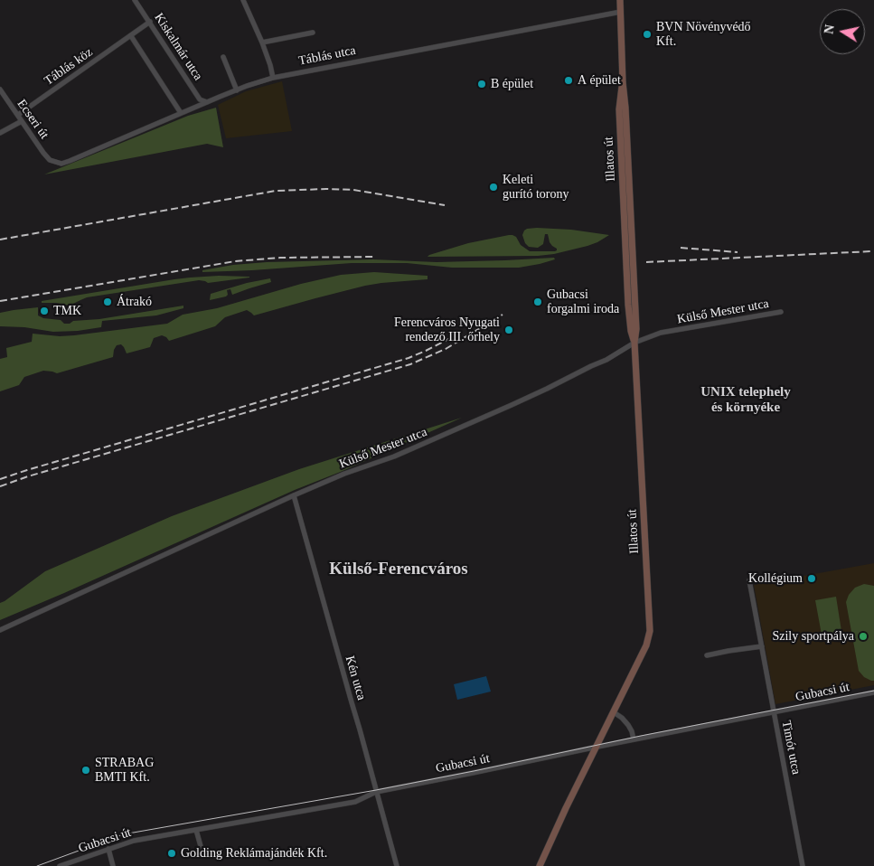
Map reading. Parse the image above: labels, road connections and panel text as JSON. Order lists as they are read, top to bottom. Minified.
{"streets":{"street":["Kiskalmár utca","Táblás utca","Táblás köz","Ecseri út","Illatos út","Külső Mester utca","Kén utca","Gubacsi út","Timót utca"]},"crossings":[["Kiskalmár utca","Táblás utca"],["Kiskalmár utca","Táblás köz"],["Táblás utca","Ecseri út"],["Táblás utca","Illatos út"],["Táblás köz","Ecseri út"],["Illatos út","Külső Mester utca"],["Illatos út","Gubacsi út"],["Külső Mester utca","Kén utca"],["Kén utca","Gubacsi út"],["Gubacsi út","Timót utca"]],"districts":["UNIX telephely és környéke","Külső-Ferencváros"],"places":["BVN Növényvédő Kft.","A épület","B épület","Keleti gurító torony","Átrakó","Gubacsi forgalmi iroda","TMK","Ferencváros Nyugati rendező III. őrhely","Kollégium","Szily sportpálya","STRABAG BMTI Kft.","Golding Reklámajándék Kft."],"north":"left"}
